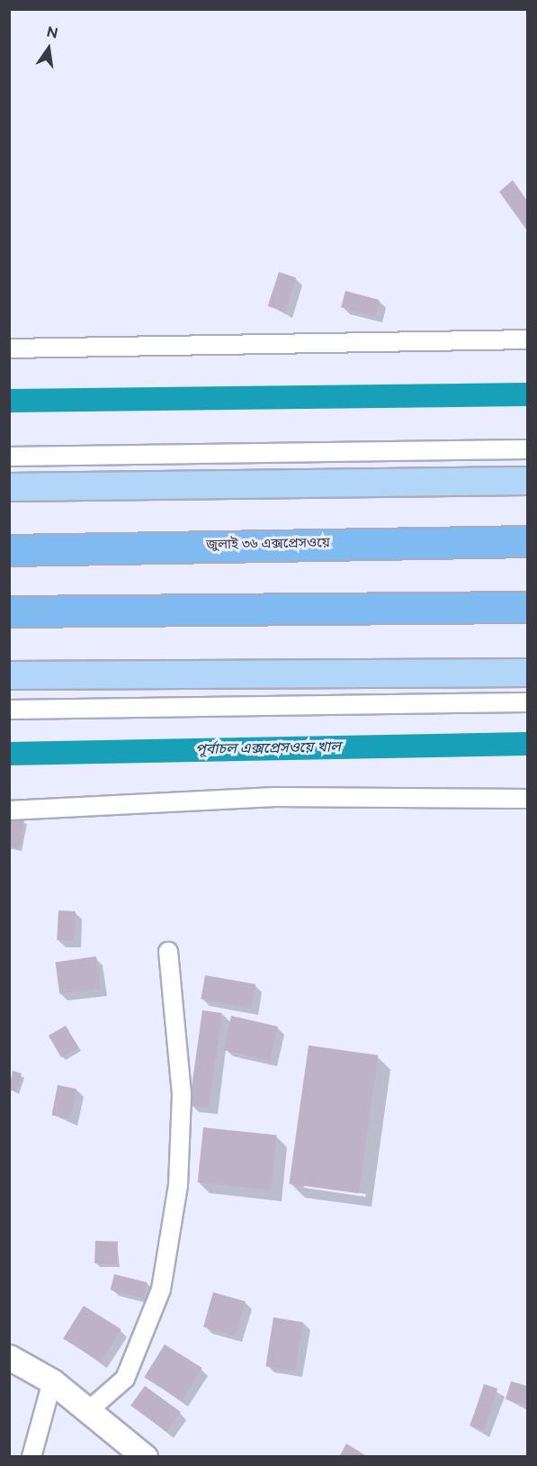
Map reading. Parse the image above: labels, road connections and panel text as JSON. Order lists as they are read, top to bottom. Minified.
{"streets":{"highway":["জুলাই ৩৬ এক্সপ্রেসওয়ে"]},"water":["পূর্বাচল এক্সপ্রেসওয়ে খাল"],"north":"top"}
